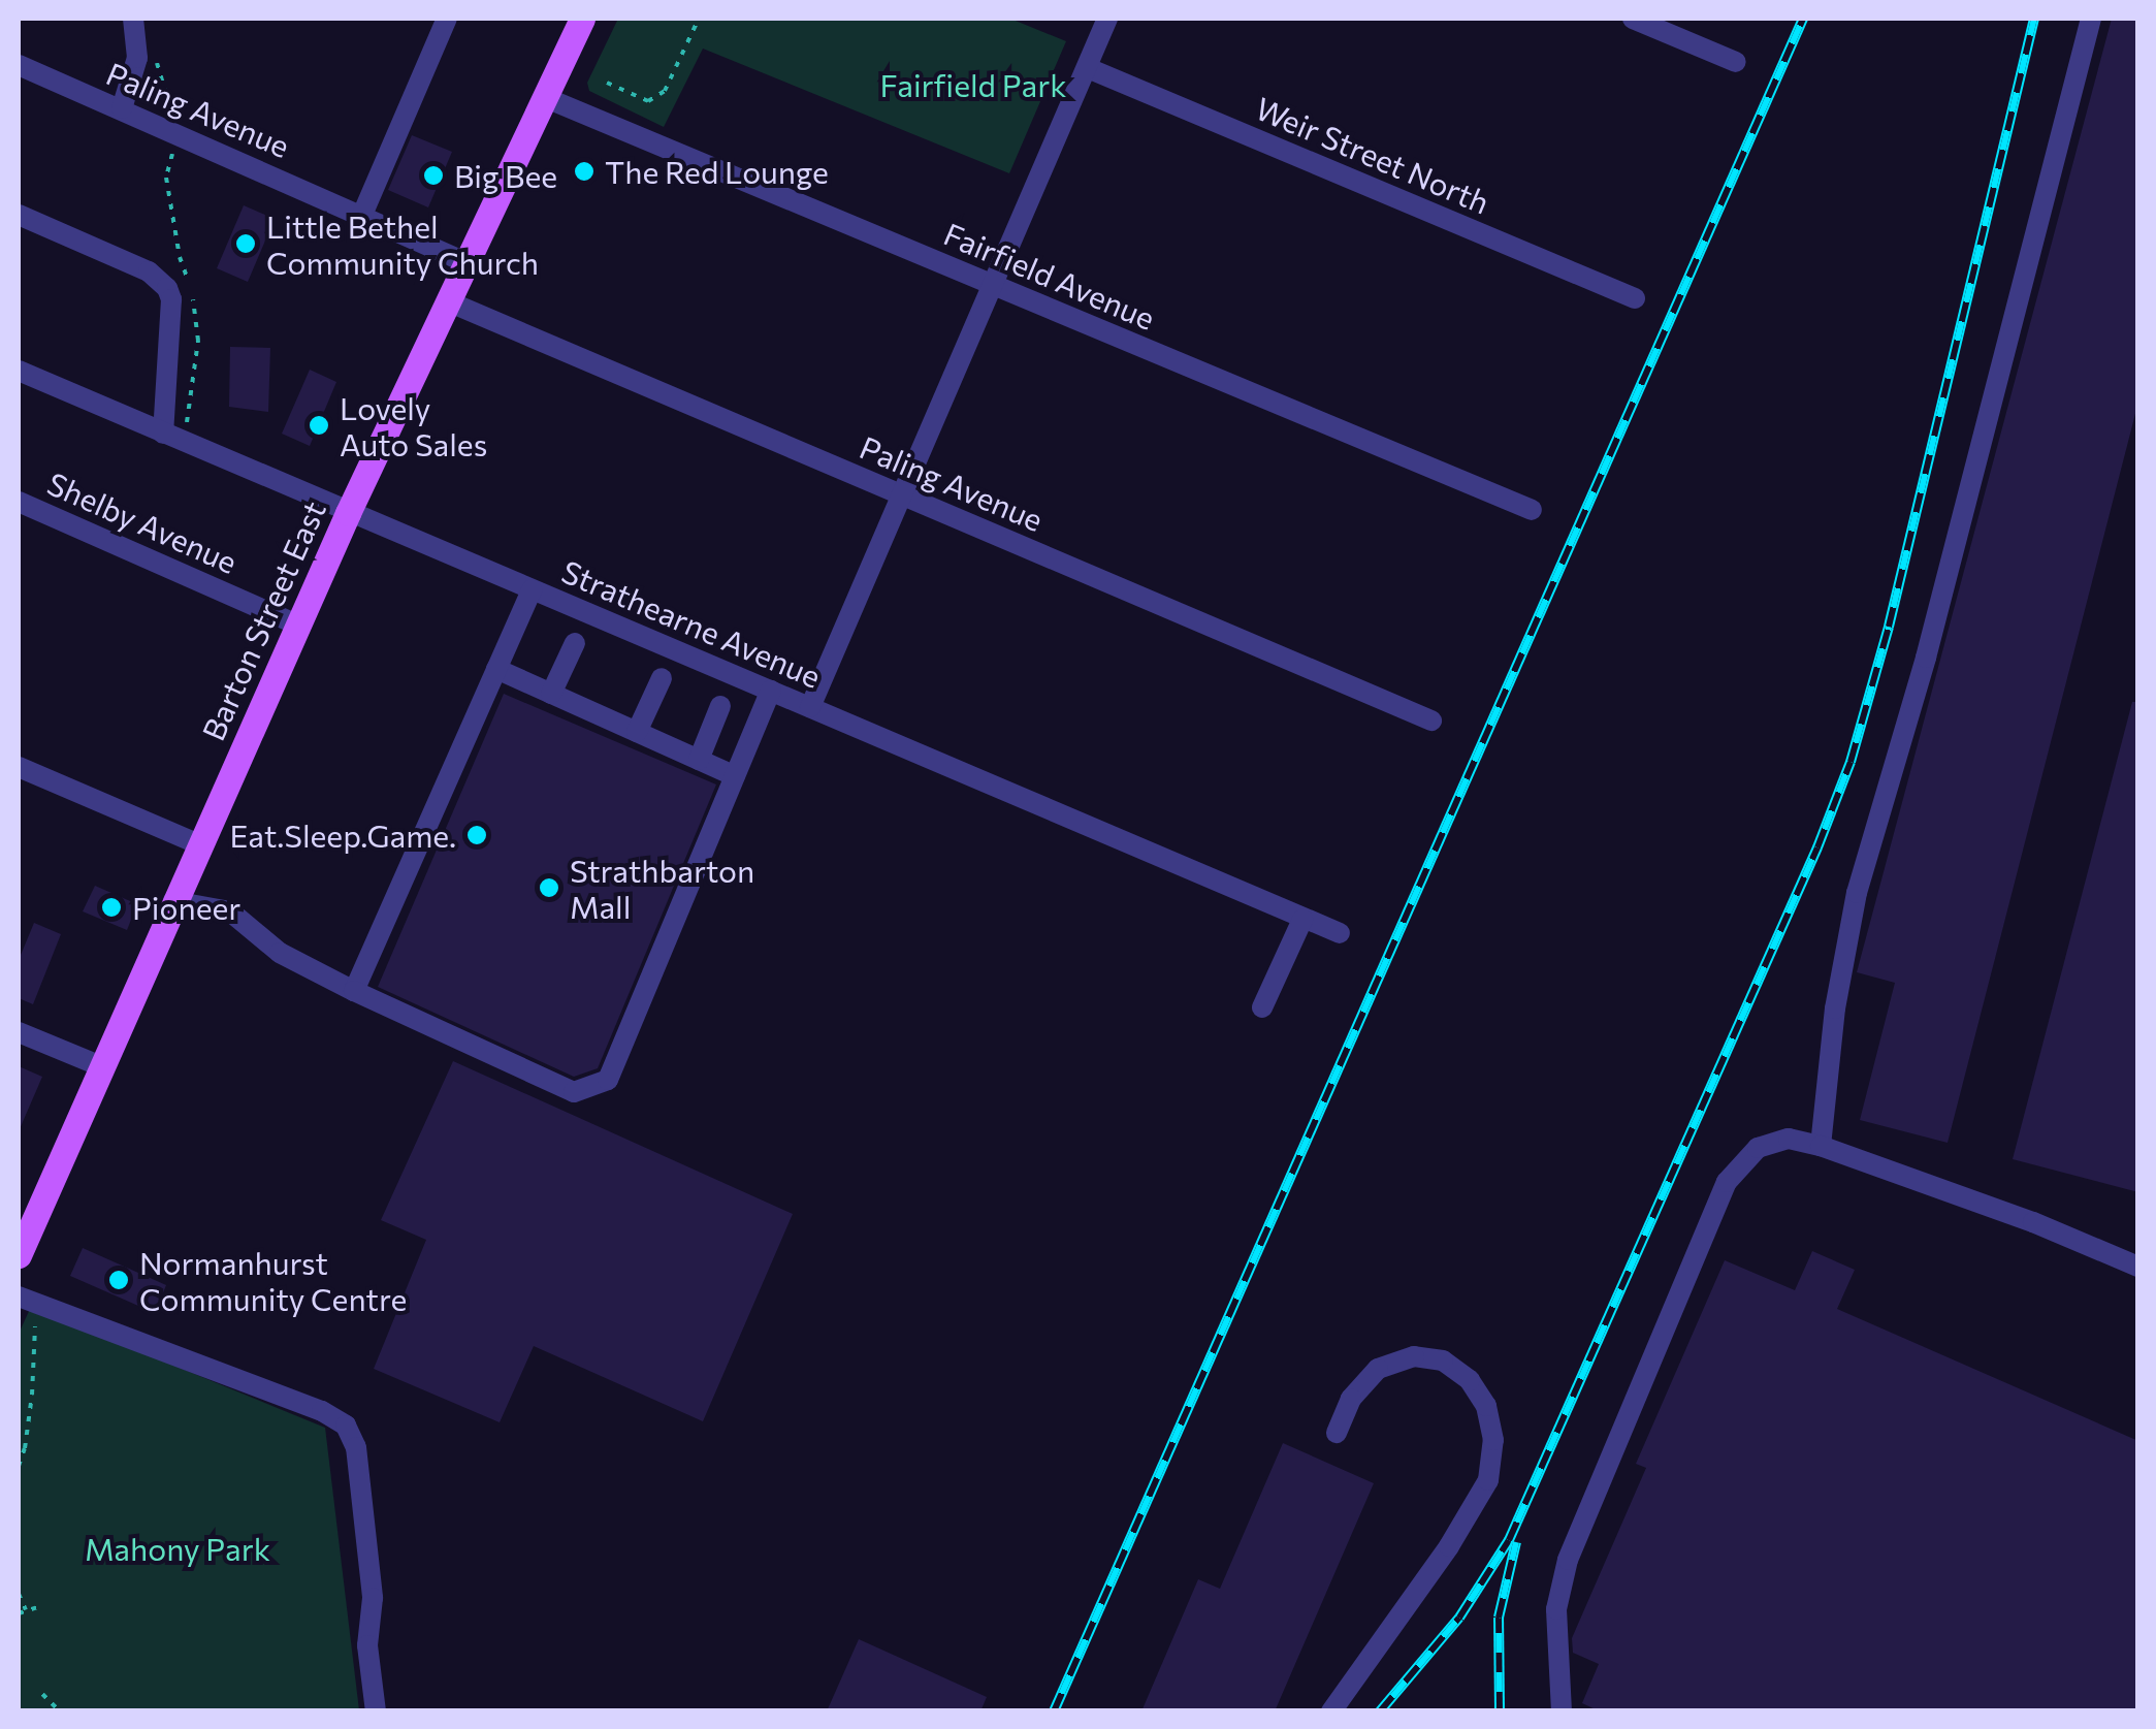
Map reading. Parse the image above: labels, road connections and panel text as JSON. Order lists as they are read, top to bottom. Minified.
{"streets":{"main road":["Barton Street East"],"street":["Paling Avenue","Weir Street North","Fairfield Avenue","Shelby Avenue","Strathearne Avenue"]},"crossings":[["Paling Avenue","Barton Street East"],["Fairfield Avenue","Barton Street East"],["Shelby Avenue","Barton Street East"],["Barton Street East","Strathearne Avenue"]],"parks":["Fairfield Park","Mahony Park"],"places":["The Red Lounge","Big Bee","Little Bethel Community Church","Lovely Auto Sales","Eat.Sleep.Game.","Strathbarton Mall","Pioneer","Normanhurst Community Centre"]}
